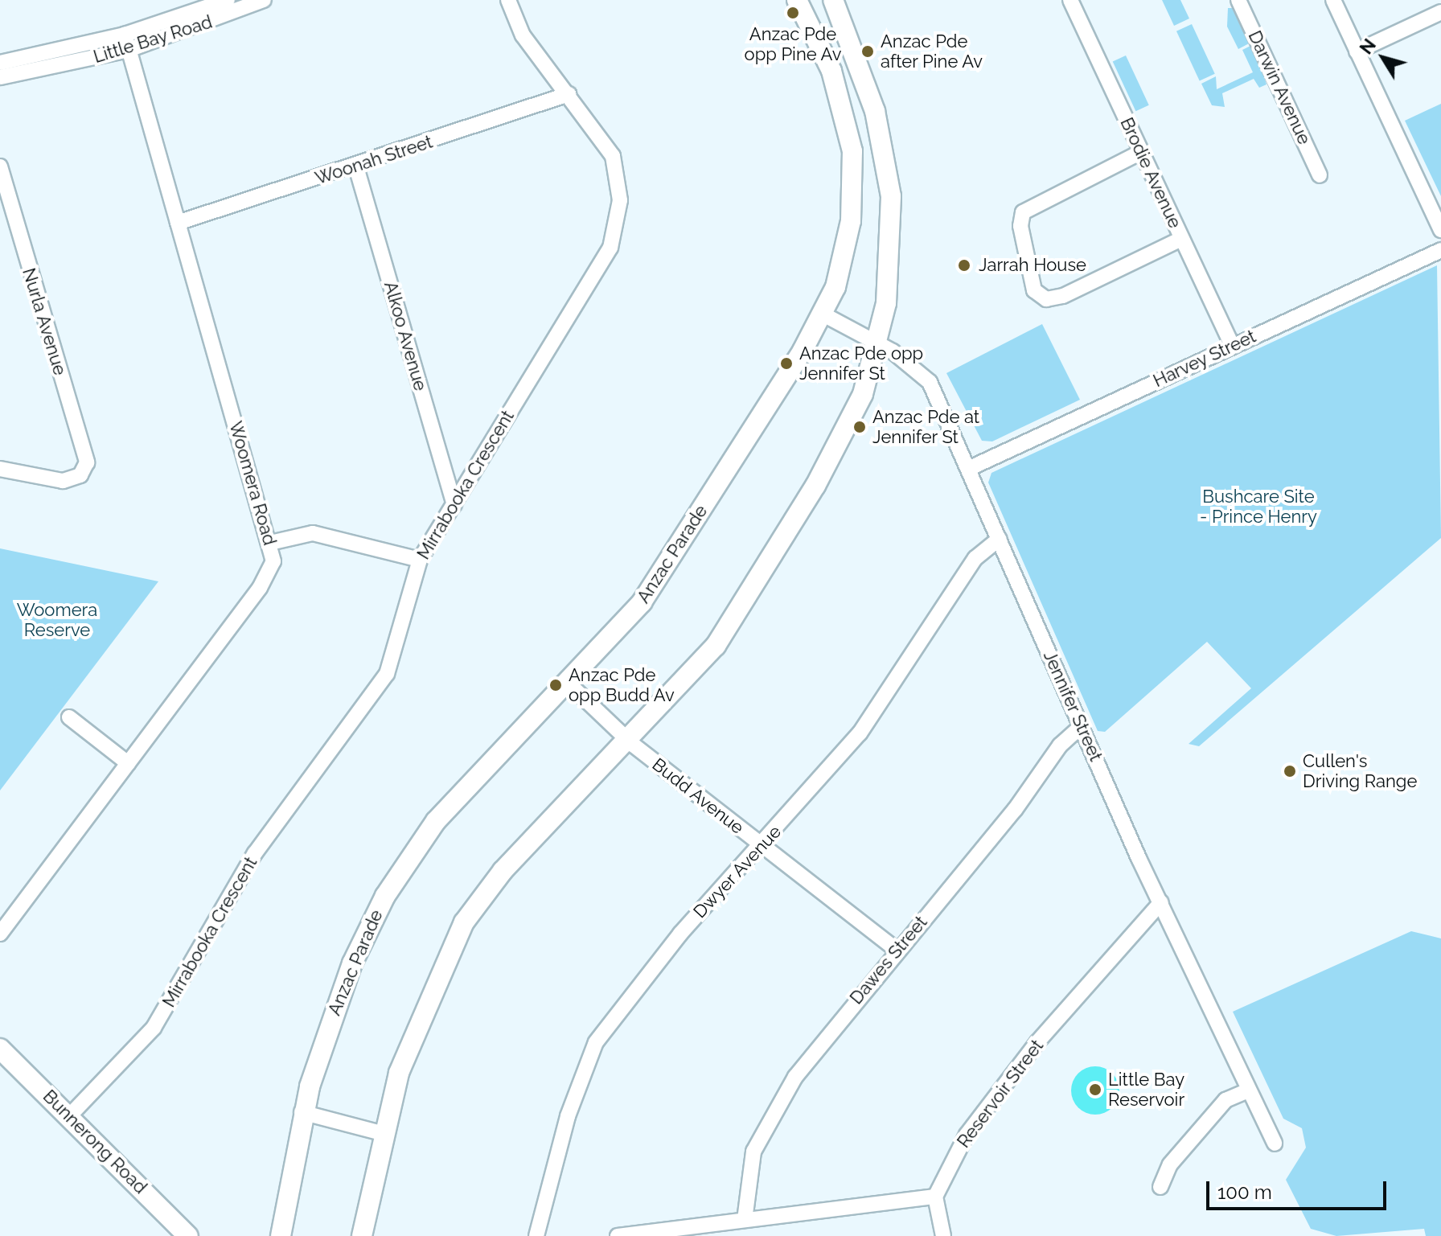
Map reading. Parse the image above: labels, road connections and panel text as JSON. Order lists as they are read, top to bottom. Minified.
{"streets":{"main road":["Anzac Parade","Bunnerong Road"],"street":["Little Bay Road","Darwin Avenue","Woonah Street","Brodie Avenue","Nurla Avenue","Alkoo Avenue","Harvey Street","Woomera Road","Mirrabooka Crescent","Jennifer Street","Budd Avenue","Dwyer Avenue","Dawes Street","Reservoir Street"]},"crossings":[["Little Bay Road","Woomera Road"],["Woonah Street","Alkoo Avenue"],["Woonah Street","Woomera Road"],["Woonah Street","Mirrabooka Crescent"],["Brodie Avenue","Harvey Street"],["Alkoo Avenue","Mirrabooka Crescent"],["Harvey Street","Jennifer Street"],["Mirrabooka Crescent","Bunnerong Road"],["Anzac Parade","Jennifer Street"],["Anzac Parade","Budd Avenue"],["Jennifer Street","Dwyer Avenue"],["Jennifer Street","Dawes Street"],["Jennifer Street","Reservoir Street"],["Budd Avenue","Dwyer Avenue"],["Budd Avenue","Dawes Street"]],"parks":["Bushcare Site - Prince Henry","Woomera Reserve"],"places":["Anzac Pde opp Pine Av","Anzac Pde after Pine Av","Jarrah House","Anzac Pde opp Jennifer St","Anzac Pde at Jennifer St","Anzac Pde opp Budd Av","Cullen's Driving Range","Little Bay Reservoir"],"scale_bar":"100 m","north":"top left"}
